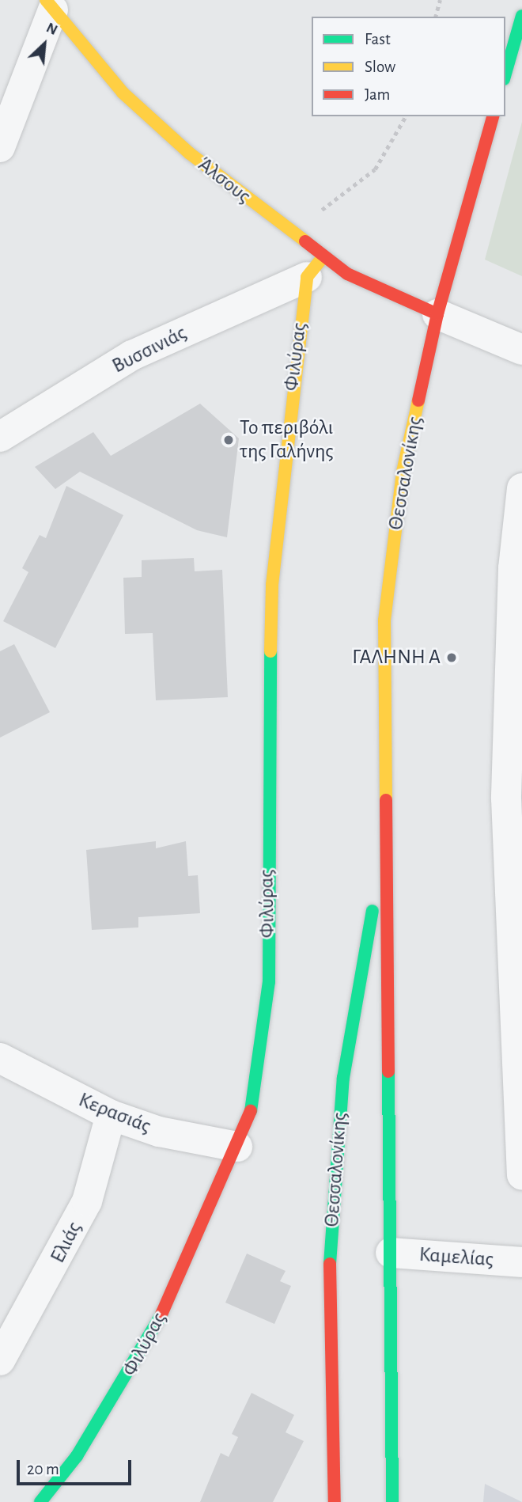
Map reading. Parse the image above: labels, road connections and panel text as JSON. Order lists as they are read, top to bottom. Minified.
{"streets":{"main road":["Άλσους","Φιλύρας","Θεσσαλονίκης"],"street":["Βυσσινιάς","Κερασιάς","Ελιάς","Καμελίας"]},"crossings":[["Άλσους","Βυσσινιάς"],["Άλσους","Φιλύρας"],["Άλσους","Θεσσαλονίκης"],["Βυσσινιάς","Φιλύρας"],["Φιλύρας","Κερασιάς"],["Θεσσαλονίκης","Καμελίας"],["Κερασιάς","Ελιάς"]],"places":["Το περιβόλι της Γαλήνης","ΓΑΛΗΝΗ Α"],"legend":["Fast","Slow","Jam"],"scale_bar":"20 m","north":"top right"}
